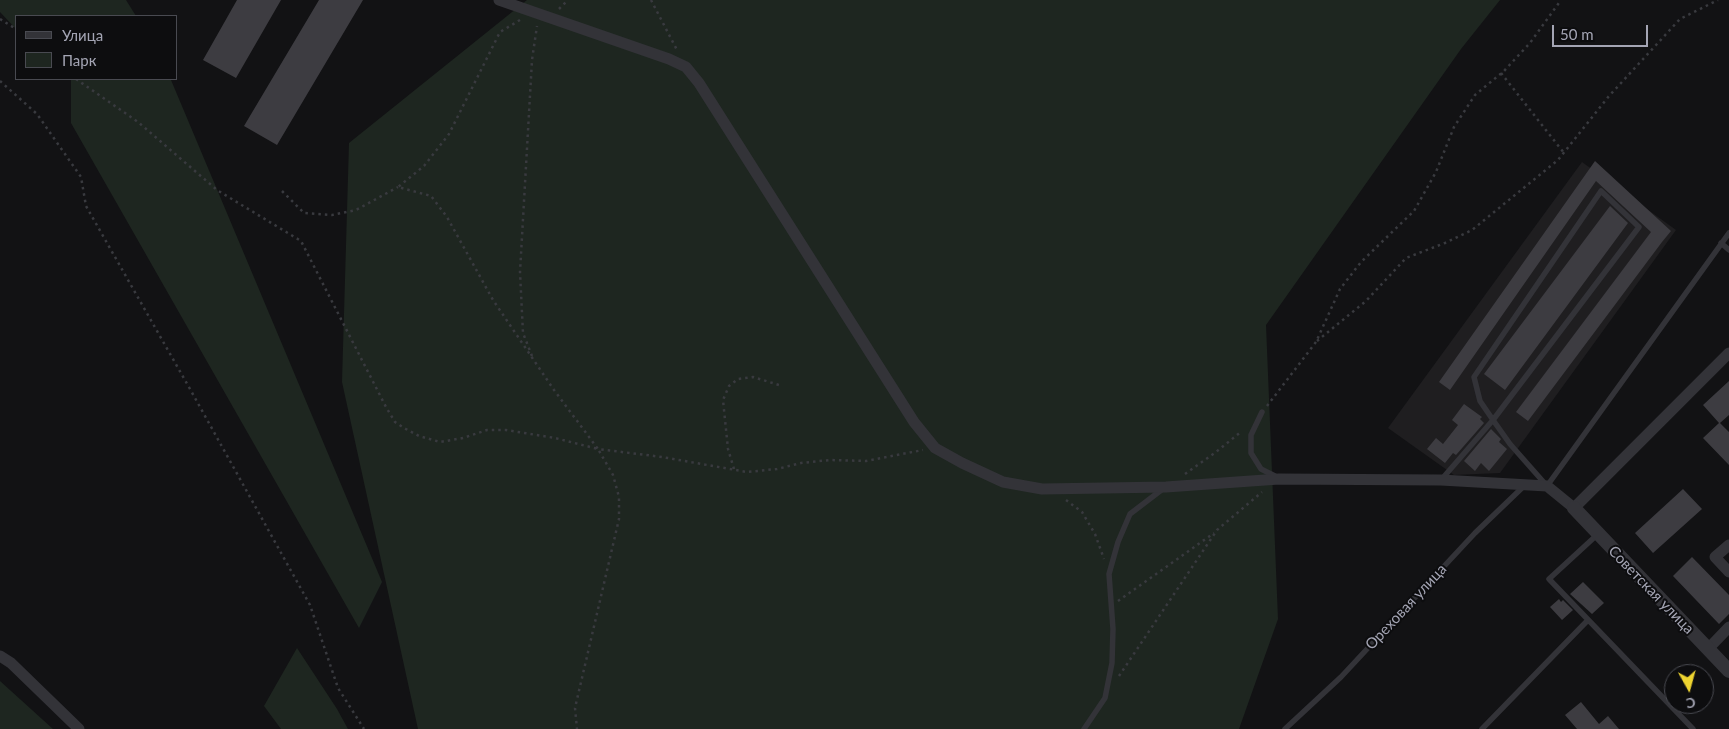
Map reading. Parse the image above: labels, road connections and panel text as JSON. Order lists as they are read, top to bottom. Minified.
{"streets":{"street":["Советская улица"],"lane":["Ореховая улица"]},"legend":["Улица","Парк"],"scale_bar":"50 m","north":"bottom"}
